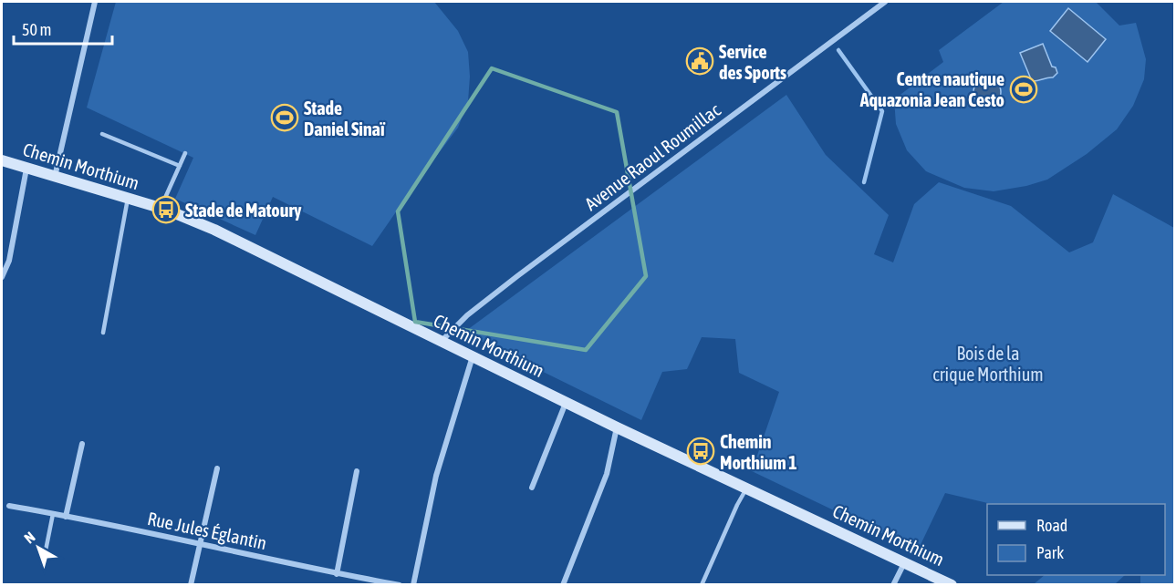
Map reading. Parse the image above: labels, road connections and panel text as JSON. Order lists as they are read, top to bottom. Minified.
{"streets":{"street":["Avenue Raoul Roumillac","Chemin Morthium","Rue Jules Églantin"]},"crossings":[["Avenue Raoul Roumillac","Chemin Morthium"]],"parks":["Bois de la crique Morthium"],"places":{"public building":["Service des Sports"],"sports":["Centre nautique Aquazonia Jean Cesto","Stade Daniel Sinaï"],"bus stop":["Stade de Matoury","Chemin Morthium 1"]},"legend":["Road","Park"],"scale_bar":"50 m","north":"top left"}
